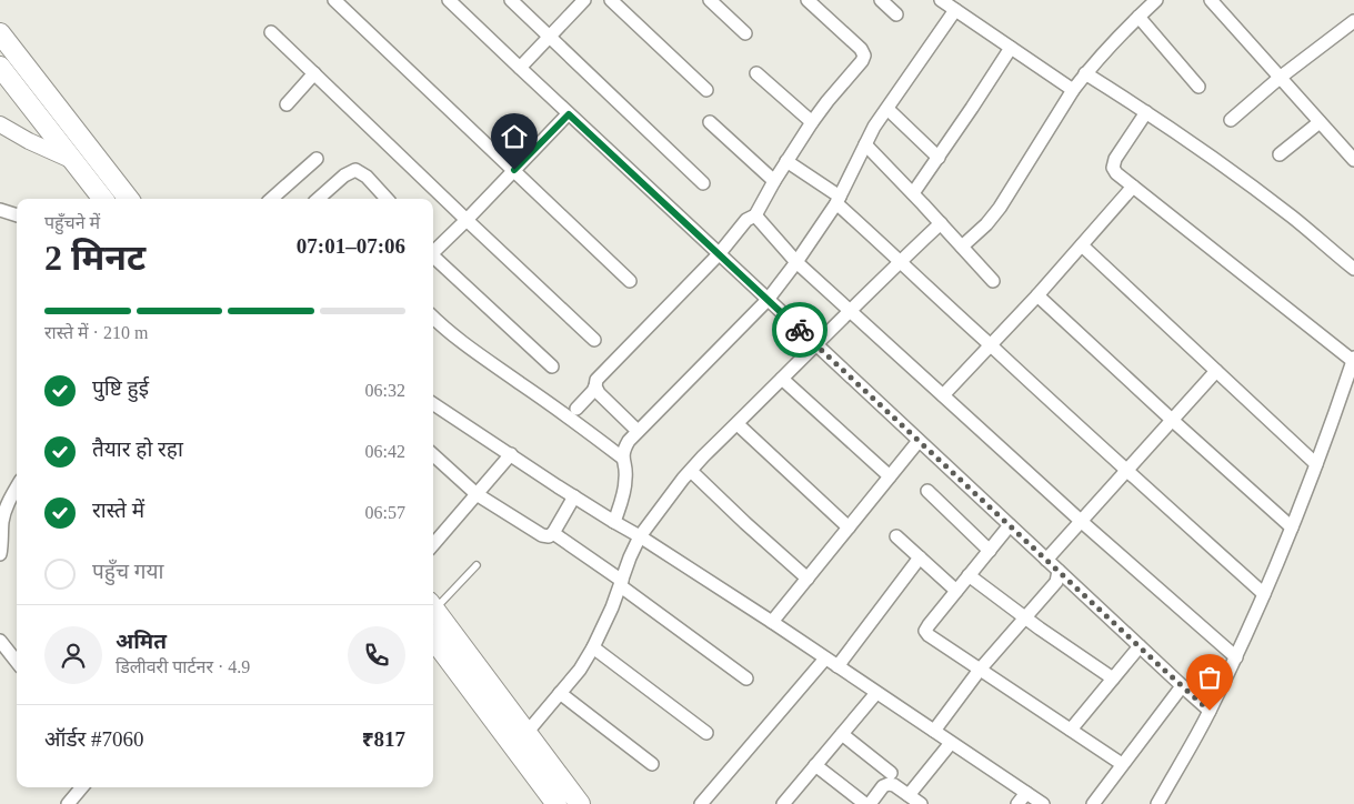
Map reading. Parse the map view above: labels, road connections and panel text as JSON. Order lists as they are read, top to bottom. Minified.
{"page":{"heading":["2 मिनट","पहुँचने में","07:01–07:06"],"panel":["अमित","डिलीवरी पार्टनर · 4.9","ऑर्डर #7060","₹817"],"bar":"रास्ते में · 210 m","list":[["पुष्टि हुई","06:32"],["तैयार हो रहा","06:42"],["रास्ते में","06:57"],"पहुँच गया"]}}
